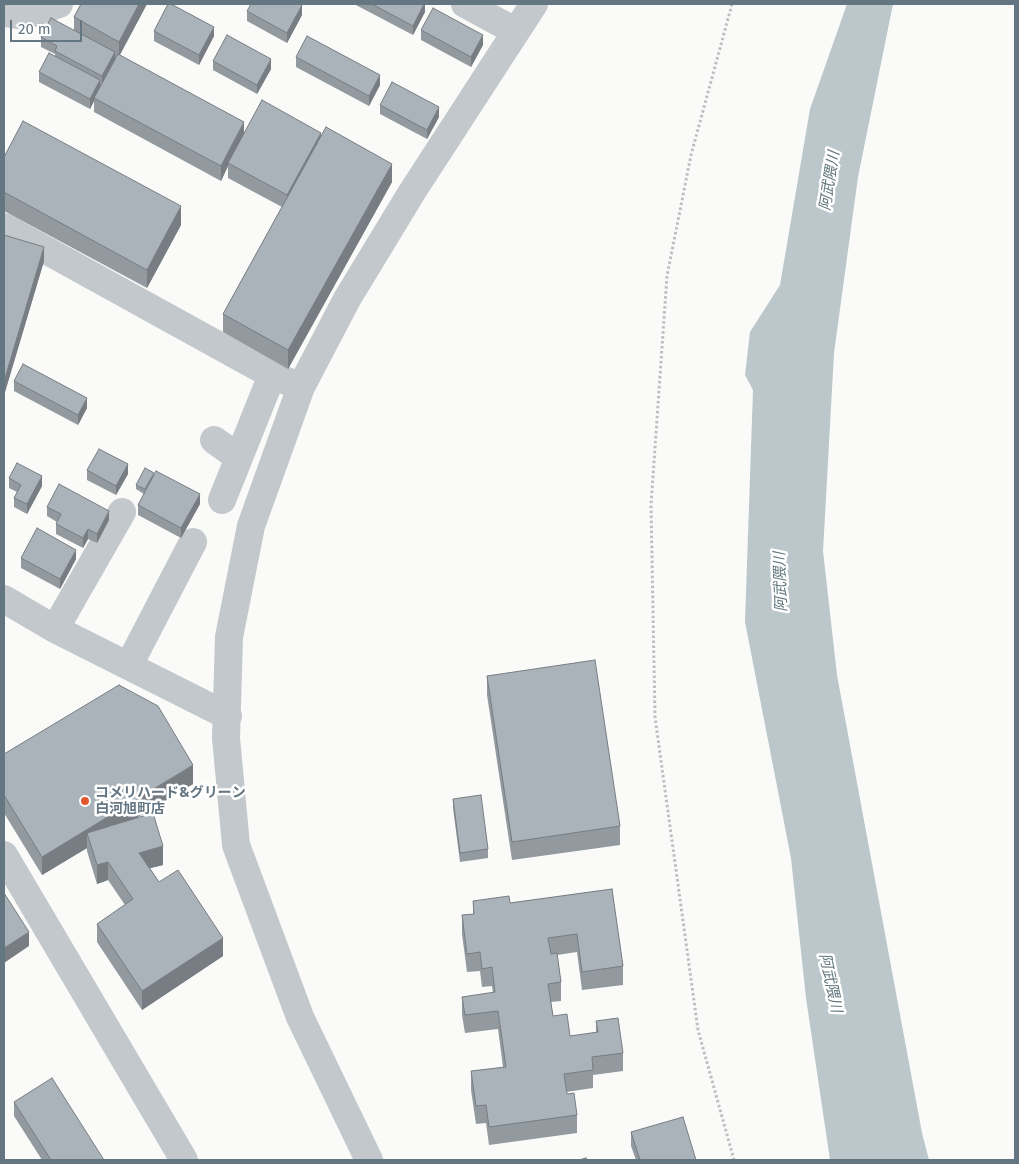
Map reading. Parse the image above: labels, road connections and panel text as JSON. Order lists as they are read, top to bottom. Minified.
{"water":["阿武隈川"],"places":["コメリハード&グリーン 白河旭町店"],"scale_bar":"20 m"}
